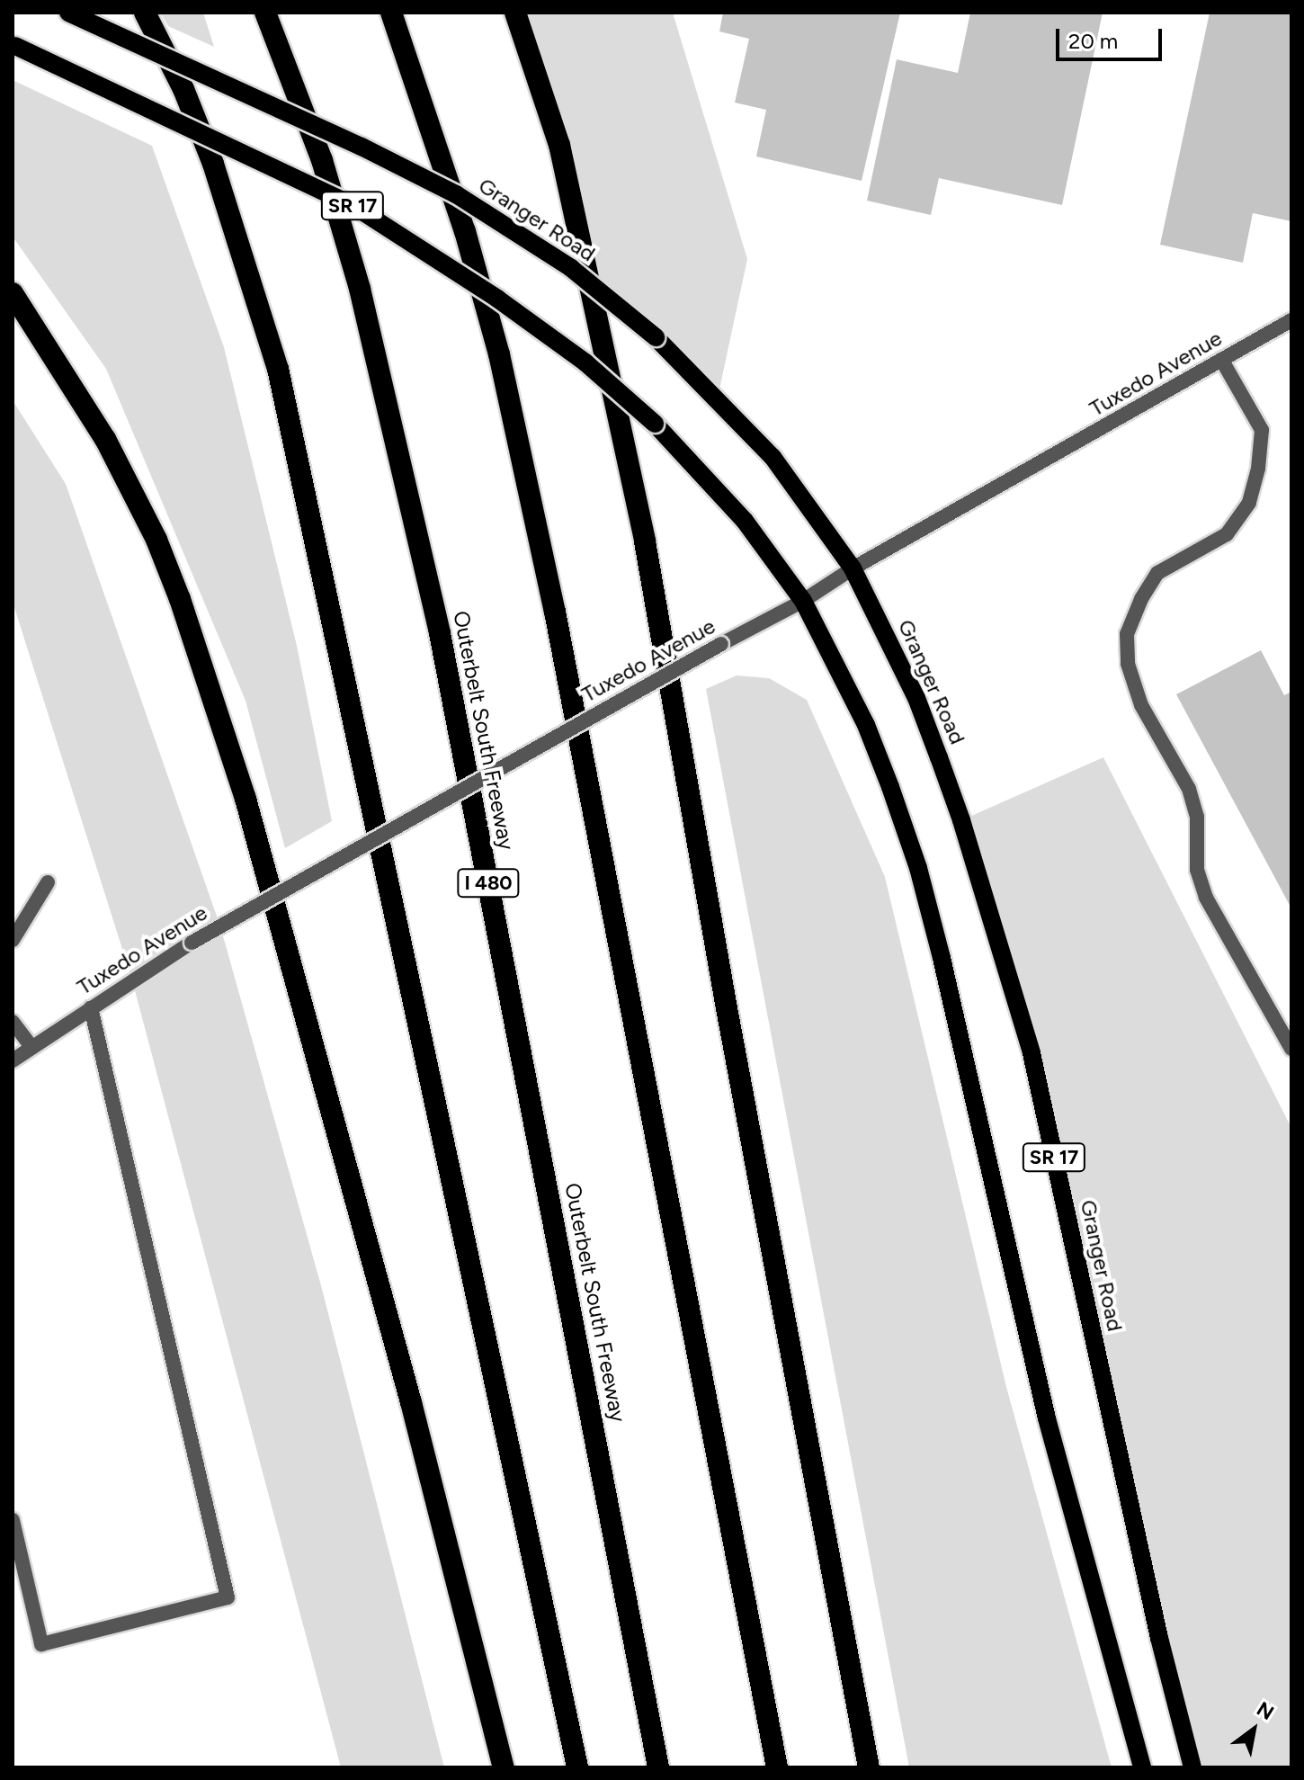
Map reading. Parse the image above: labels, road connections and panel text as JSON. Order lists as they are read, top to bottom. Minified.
{"streets":{"highway":["Outerbelt South Freeway","I 480"],"main road":["SR 17","Granger Road"],"street":["Tuxedo Avenue"]},"crossings":[["SR 17","Tuxedo Avenue"],["Granger Road","Tuxedo Avenue"]],"scale_bar":"20 m","north":"top right"}
